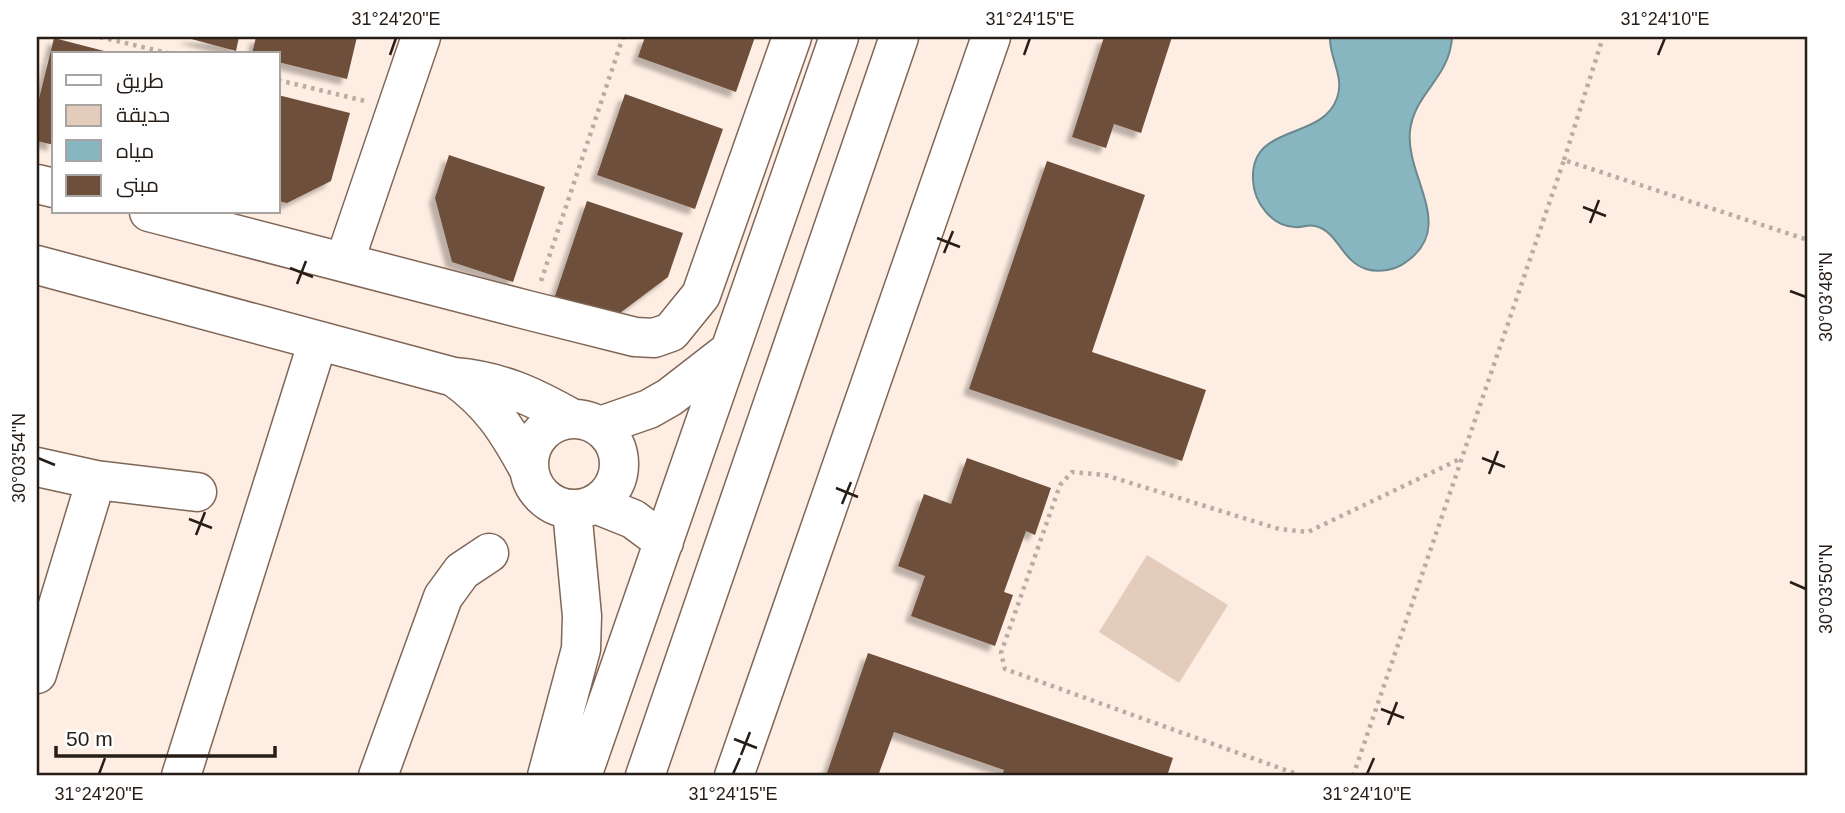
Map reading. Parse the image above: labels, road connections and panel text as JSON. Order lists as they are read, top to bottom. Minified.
{"legend":["طريق","حديقة","مياه","مبنى"],"scale_bar":"50 m","coordinates":["31°24'20\"E","31°24'15\"E","31°24'10\"E","30°03'48\"N","30°03'54\"N","30°03'50\"N"]}
